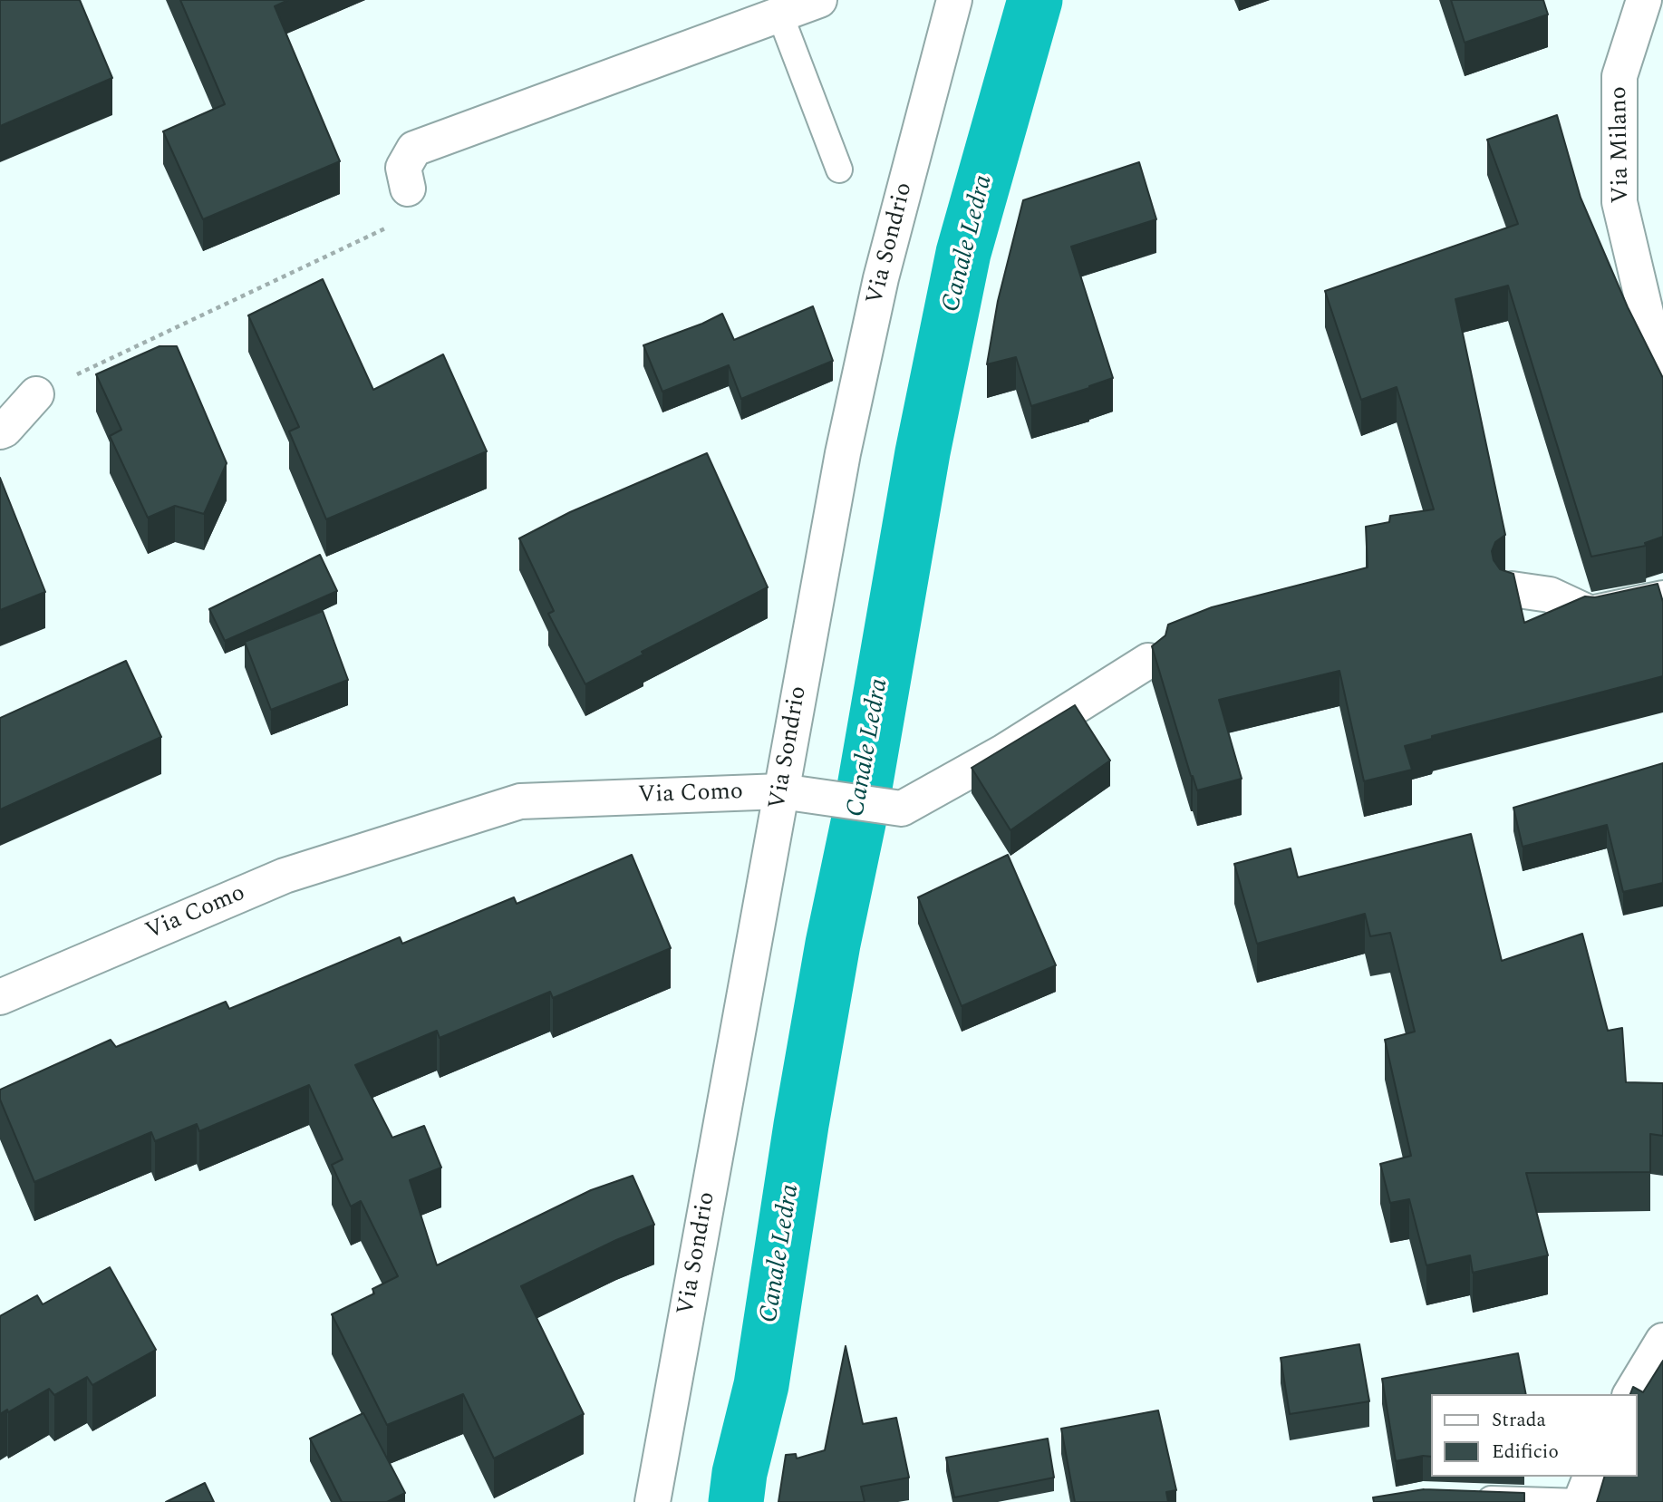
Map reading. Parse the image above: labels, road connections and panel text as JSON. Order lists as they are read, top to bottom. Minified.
{"streets":{"street":["Via Milano","Via Sondrio","Via Como"]},"crossings":[["Via Sondrio","Via Como"]],"water":["Canale Ledra"],"legend":["Strada","Edificio"]}
